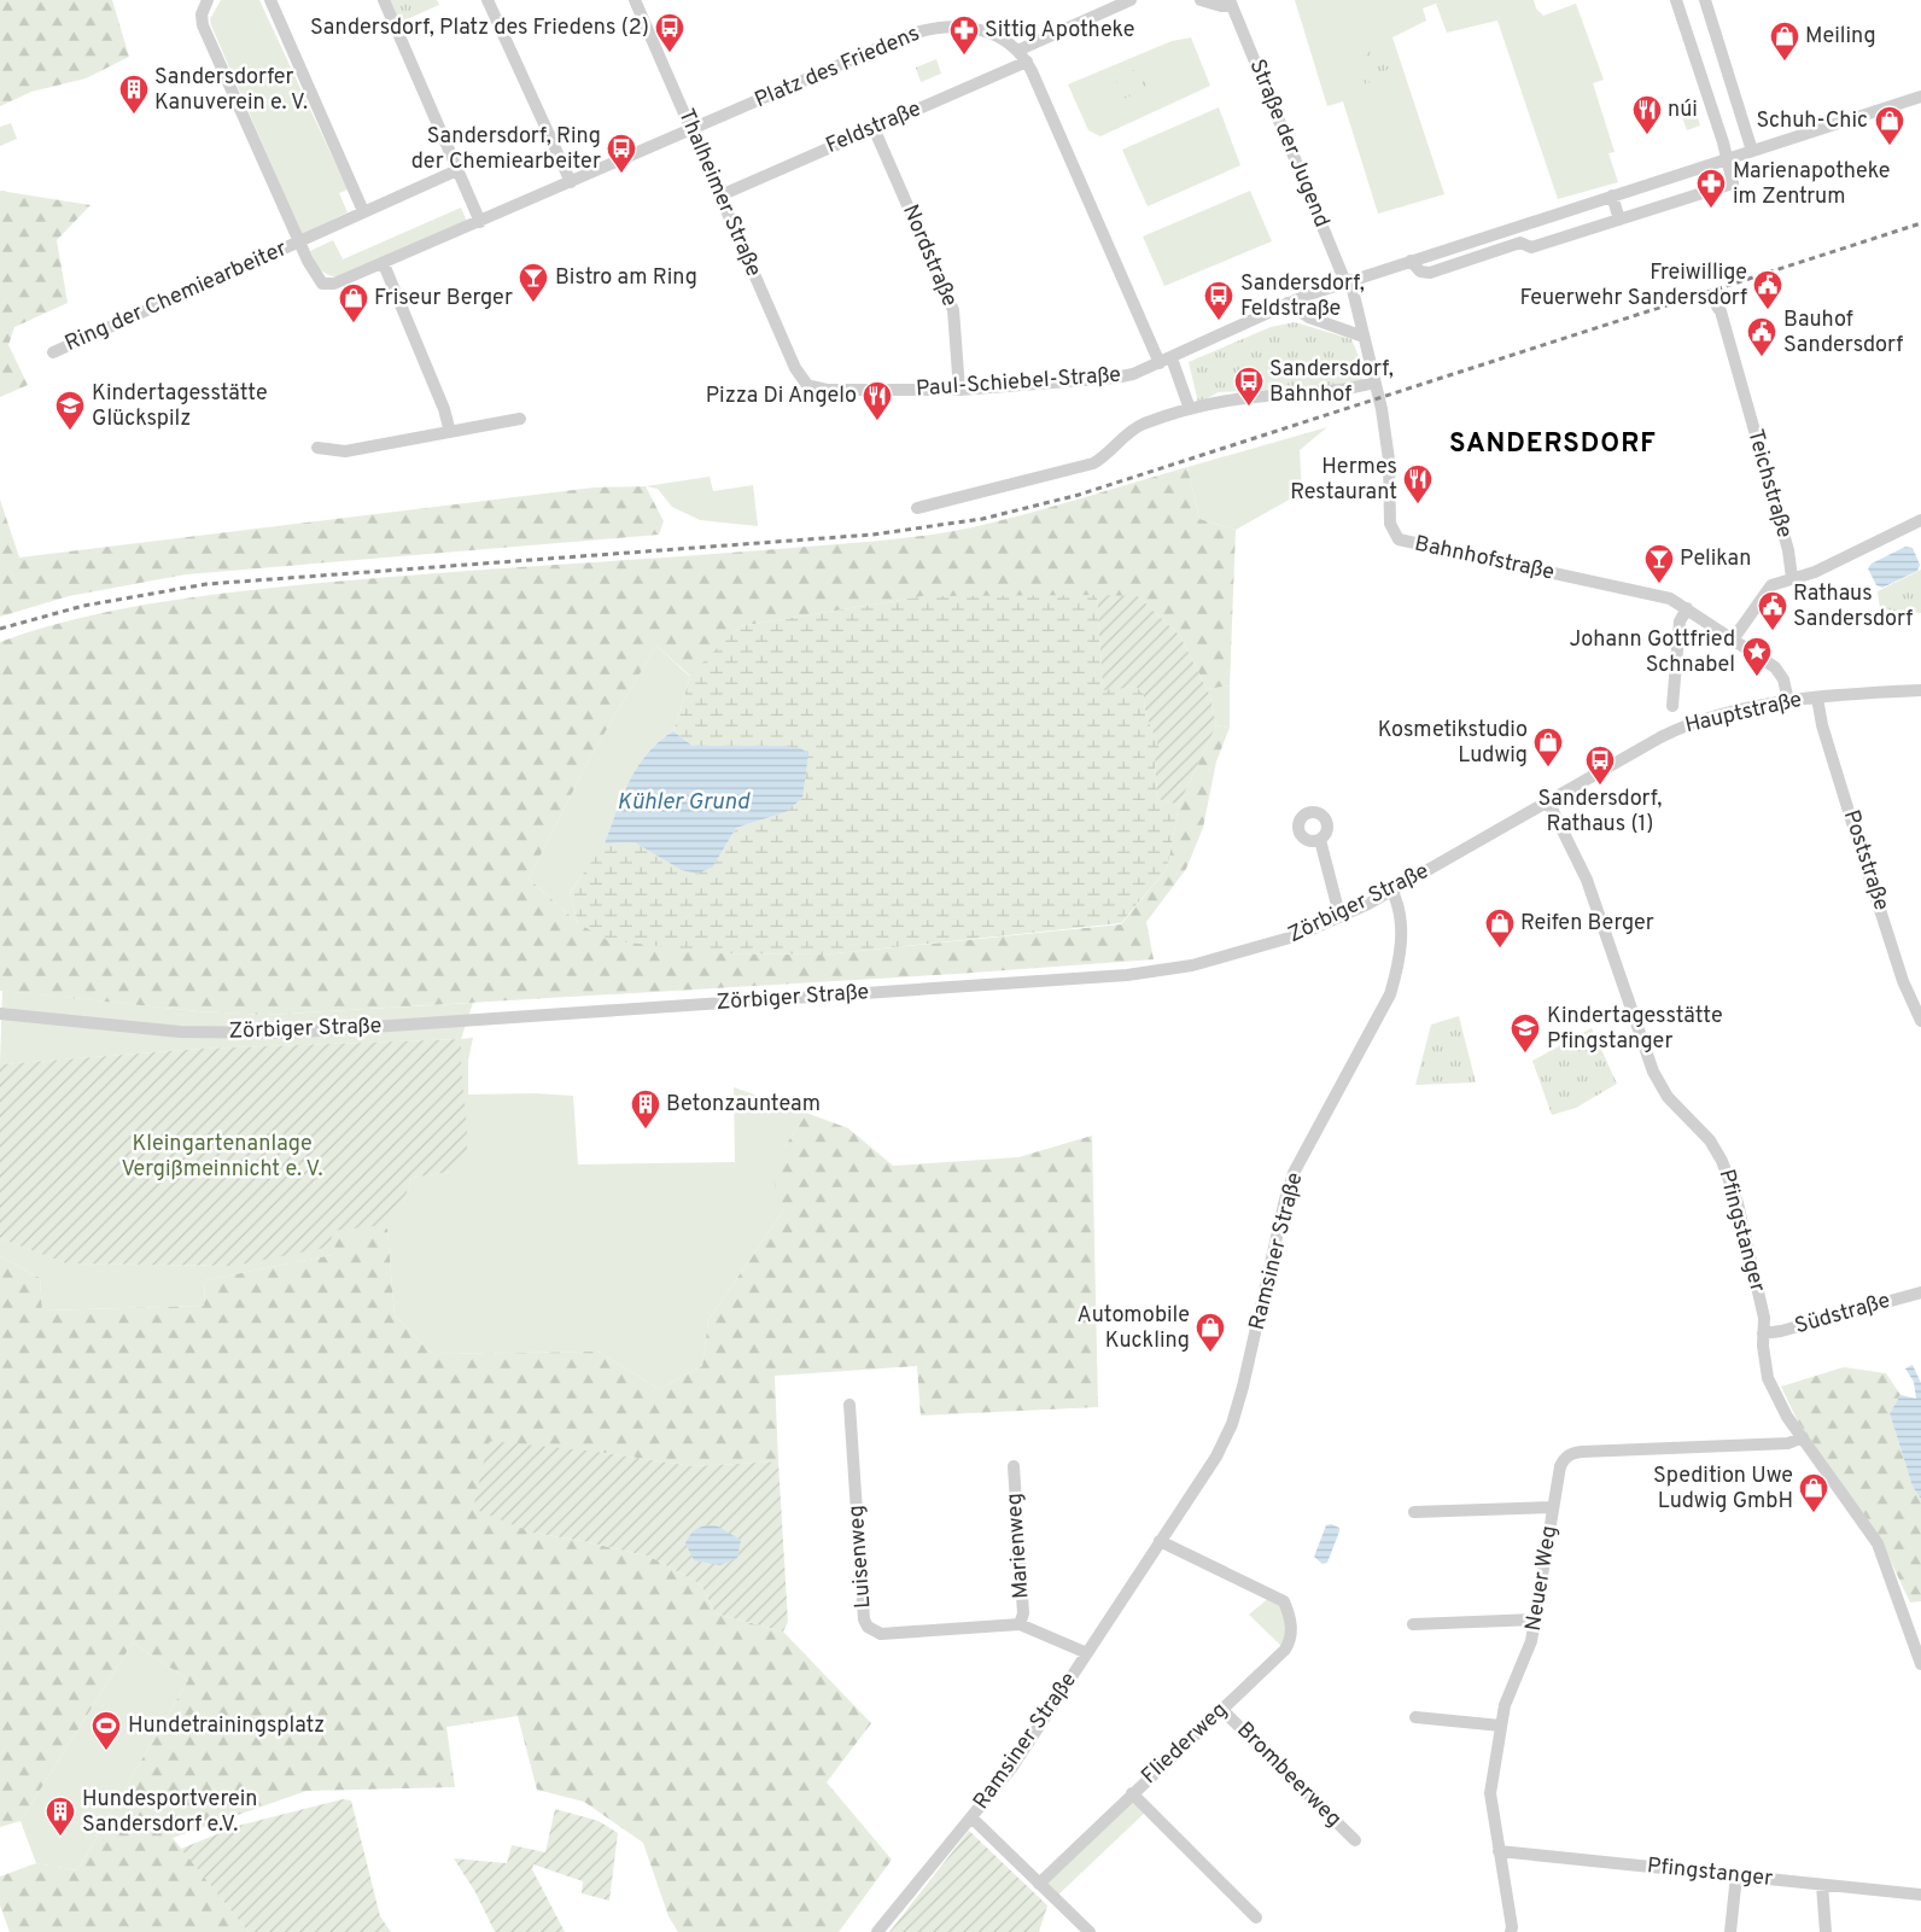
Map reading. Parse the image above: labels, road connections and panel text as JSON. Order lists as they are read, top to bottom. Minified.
{"streets":{"street":["Platz des Friedens","Feldstraße","Straße der Jugend","Thalheimer Straße","Nordstraße","Ring der Chemiearbeiter","Paul-Schiebel-Straße","Teichstraße","Bahnhofstraße","Hauptstraße","Poststraße","Zörbiger Straße","Pfingstanger","Ramsiner Straße","Südstraße","Marienweg","Luisenweg","Neuer Weg","Fliederweg","Brombeerweg"]},"crossings":[["Platz des Friedens","Thalheimer Straße"],["Platz des Friedens","Ring der Chemiearbeiter"],["Feldstraße","Thalheimer Straße"],["Feldstraße","Nordstraße"],["Straße der Jugend","Paul-Schiebel-Straße"],["Straße der Jugend","Bahnhofstraße"],["Thalheimer Straße","Ring der Chemiearbeiter"],["Thalheimer Straße","Paul-Schiebel-Straße"],["Nordstraße","Paul-Schiebel-Straße"],["Paul-Schiebel-Straße","Bahnhofstraße"],["Bahnhofstraße","Hauptstraße"],["Hauptstraße","Poststraße"],["Hauptstraße","Zörbiger Straße"],["Hauptstraße","Pfingstanger"],["Zörbiger Straße","Pfingstanger"],["Zörbiger Straße","Ramsiner Straße"],["Pfingstanger","Südstraße"],["Pfingstanger","Neuer Weg"],["Ramsiner Straße","Luisenweg"],["Ramsiner Straße","Fliederweg"],["Marienweg","Luisenweg"],["Fliederweg","Brombeerweg"]],"districts":["SANDERSDORF"],"water":["Kühler Grund"],"parks":["Kleingartenanlage Vergißmeinnicht e. V."],"places":{"bus stop":["Sandersdorf, Platz des Friedens (2)","Sandersdorf, Ring der Chemiearbeiter","Sandersdorf, Feldstraße","Sandersdorf, Bahnhof","Sandersdorf, Rathaus (1)"],"pharmacy":["Sittig Apotheke","Marienapotheke im Zentrum"],"shop":["Meiling","Schuh-Chic","Friseur Berger","Kosmetikstudio Ludwig","Reifen Berger","Automobile Kuckling","Spedition Uwe Ludwig GmbH"],"building":["Sandersdorfer Kanuverein e. V.","Betonzaunteam","Hundesportverein Sandersdorf e.V."],"restaurant":["núi","Pizza Di Angelo","Hermes Restaurant"],"bar":["Bistro am Ring","Pelikan"],"public building":["Freiwillige Feuerwehr Sandersdorf","Bauhof Sandersdorf","Rathaus Sandersdorf"],"school or university":["Kindertagesstätte Glückspilz","Kindertagesstätte Pfingstanger"],"place":["Johann Gottfried Schnabel"],"sports":["Hundetrainingsplatz"]}}
